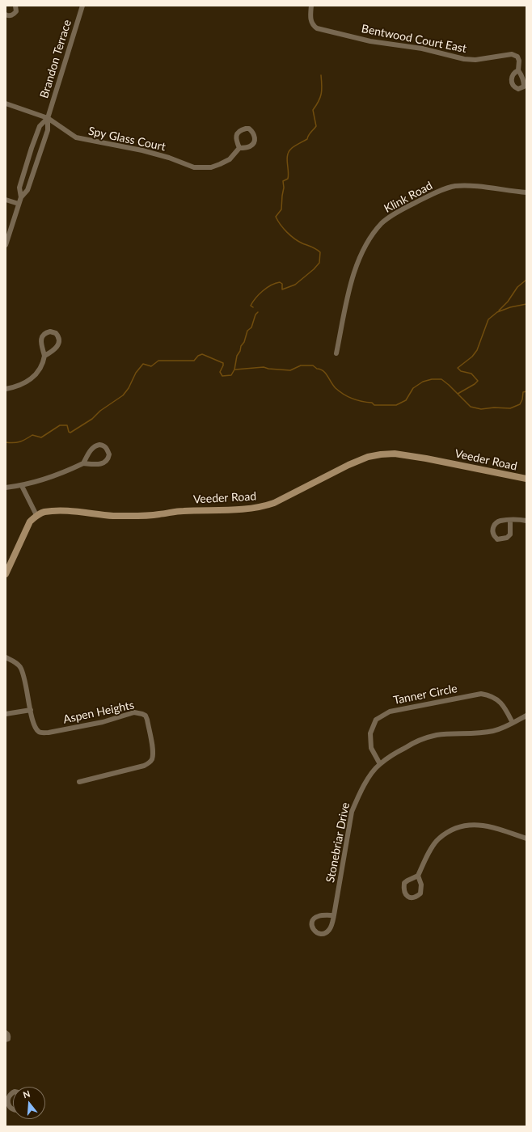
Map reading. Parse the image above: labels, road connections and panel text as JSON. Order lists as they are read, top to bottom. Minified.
{"streets":{"street":["Bentwood Court East","Brandon Terrace","Spy Glass Court","Klink Road","Veeder Road","Tanner Circle","Aspen Heights","Stonebriar Drive"]},"crossings":[["Brandon Terrace","Spy Glass Court"],["Tanner Circle","Stonebriar Drive"]],"north":"top"}
